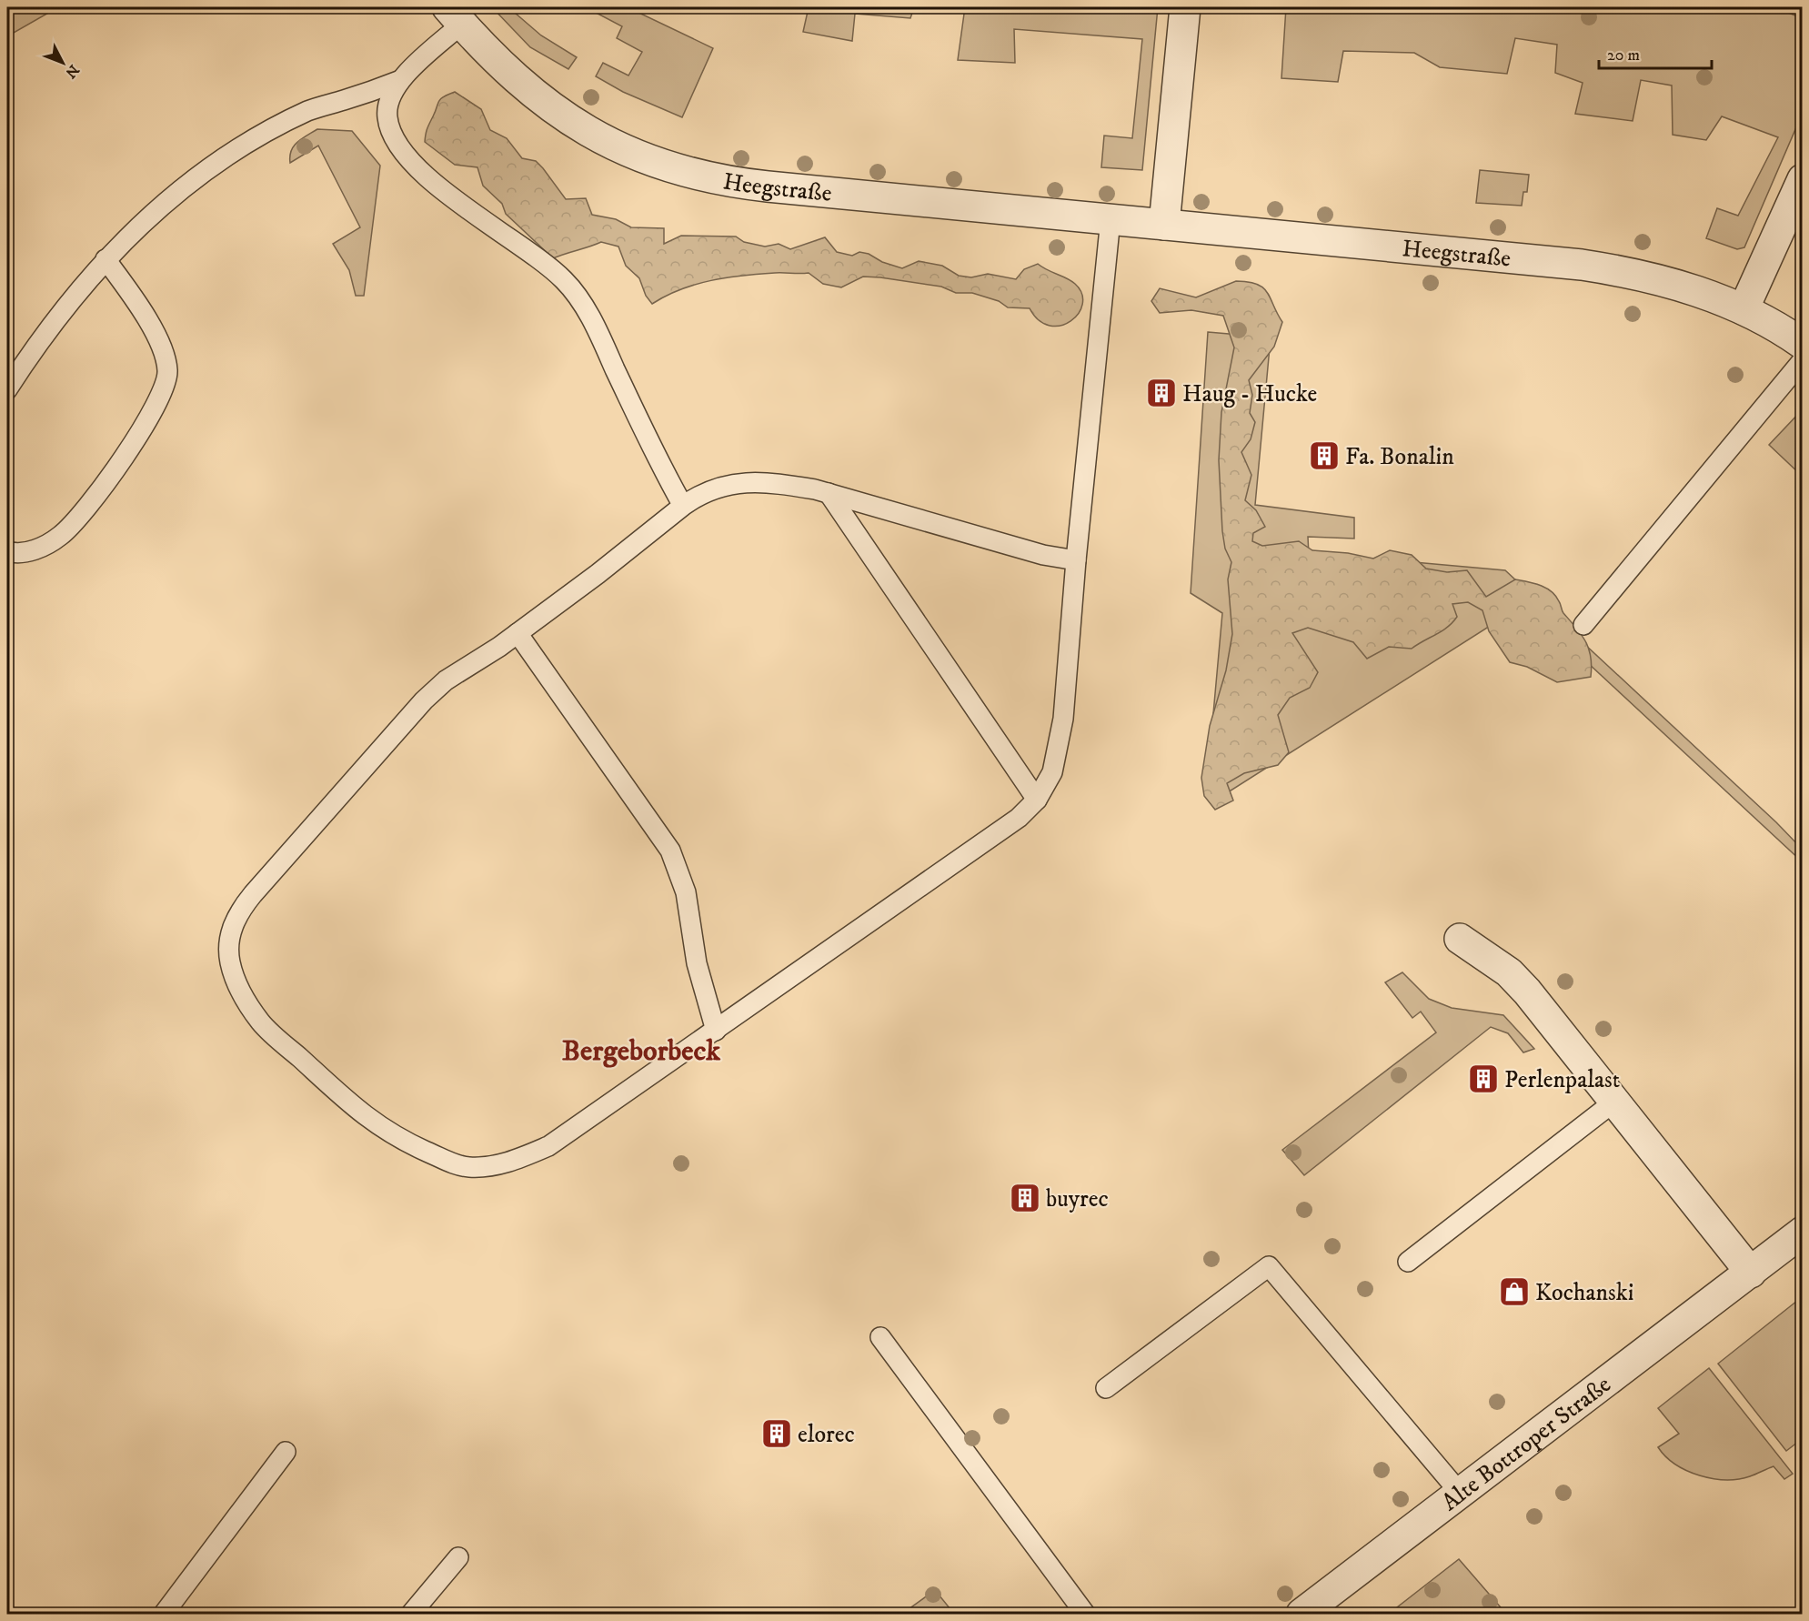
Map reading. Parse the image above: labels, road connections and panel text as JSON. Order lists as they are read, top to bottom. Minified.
{"streets":{"street":["Heegstraße","Alte Bottroper Straße"]},"districts":["Bergeborbeck"],"places":{"building":["Haug - Hucke","Fa. Bonalin","Perlenpalast","buyrec","elorec"],"shop":["Kochanski"]},"scale_bar":"20 m","north":"bottom right"}
